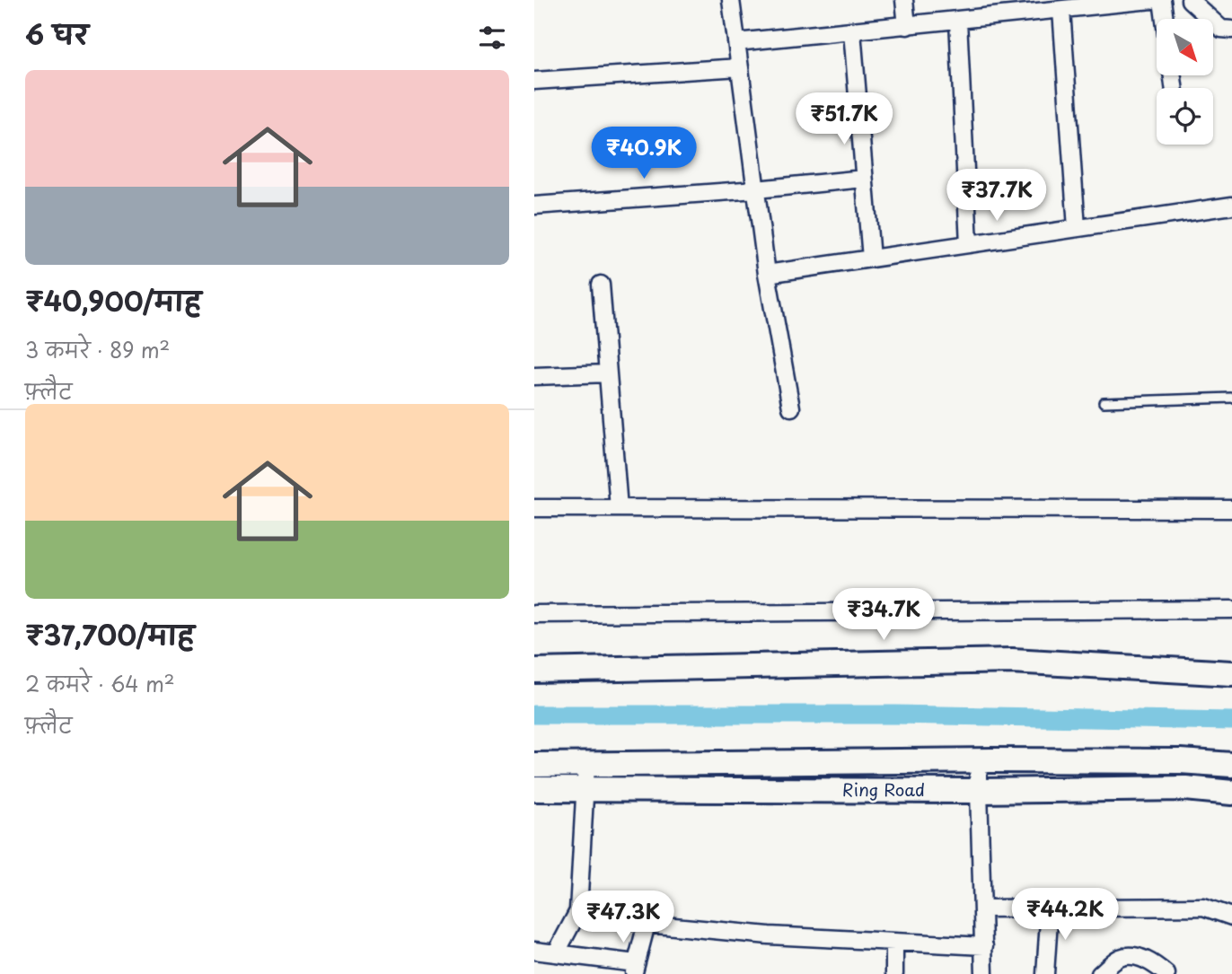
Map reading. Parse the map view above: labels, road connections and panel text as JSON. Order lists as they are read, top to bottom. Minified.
{"streets":{"main road":["Ring Road"]},"north":"bottom right","page":{"heading":"6 घर","list":[{"name":"₹40,900/माह","note":"3 कमरे · 89 m² · फ़्लैट"},{"name":"₹37,700/माह","note":"2 कमरे · 64 m² · फ़्लैट"}],"price":["₹51.7K","₹40.9K","₹37.7K","₹34.7K","₹44.2K","₹47.3K"]}}
